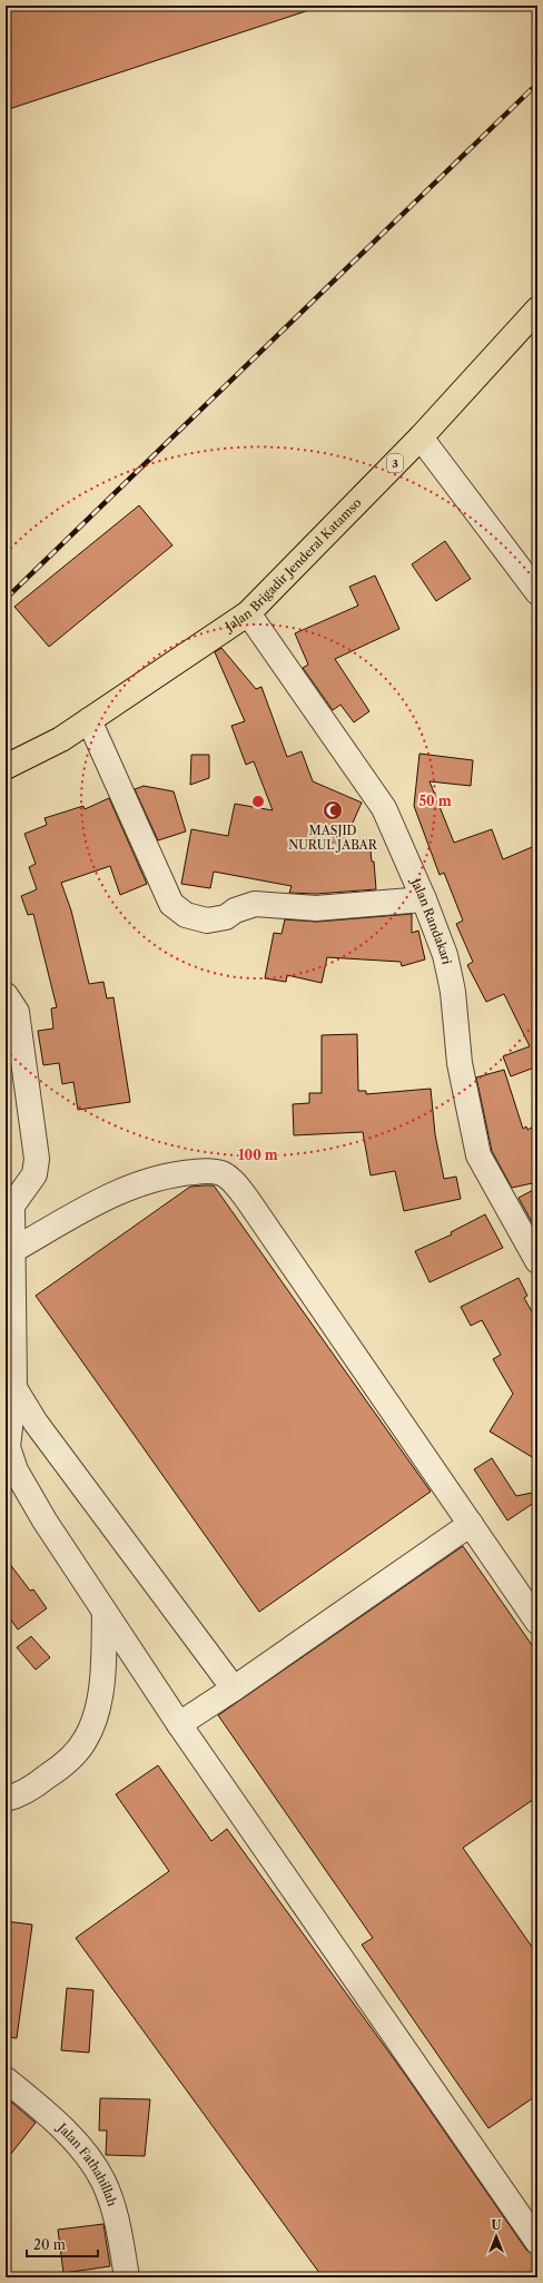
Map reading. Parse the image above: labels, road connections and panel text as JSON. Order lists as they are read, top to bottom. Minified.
{"streets":{"highway":["3","Jalan Brigadir Jenderal Katamso"],"street":["Jalan Randakari","Jalan Fathahillah"]},"crossings":[["Jalan Brigadir Jenderal Katamso","Jalan Randakari"]],"places":{"mosque":["MASJID NURUL JABAR"]},"scale_bar":"20 m","north":"top","rings":["50 m","100 m"]}
